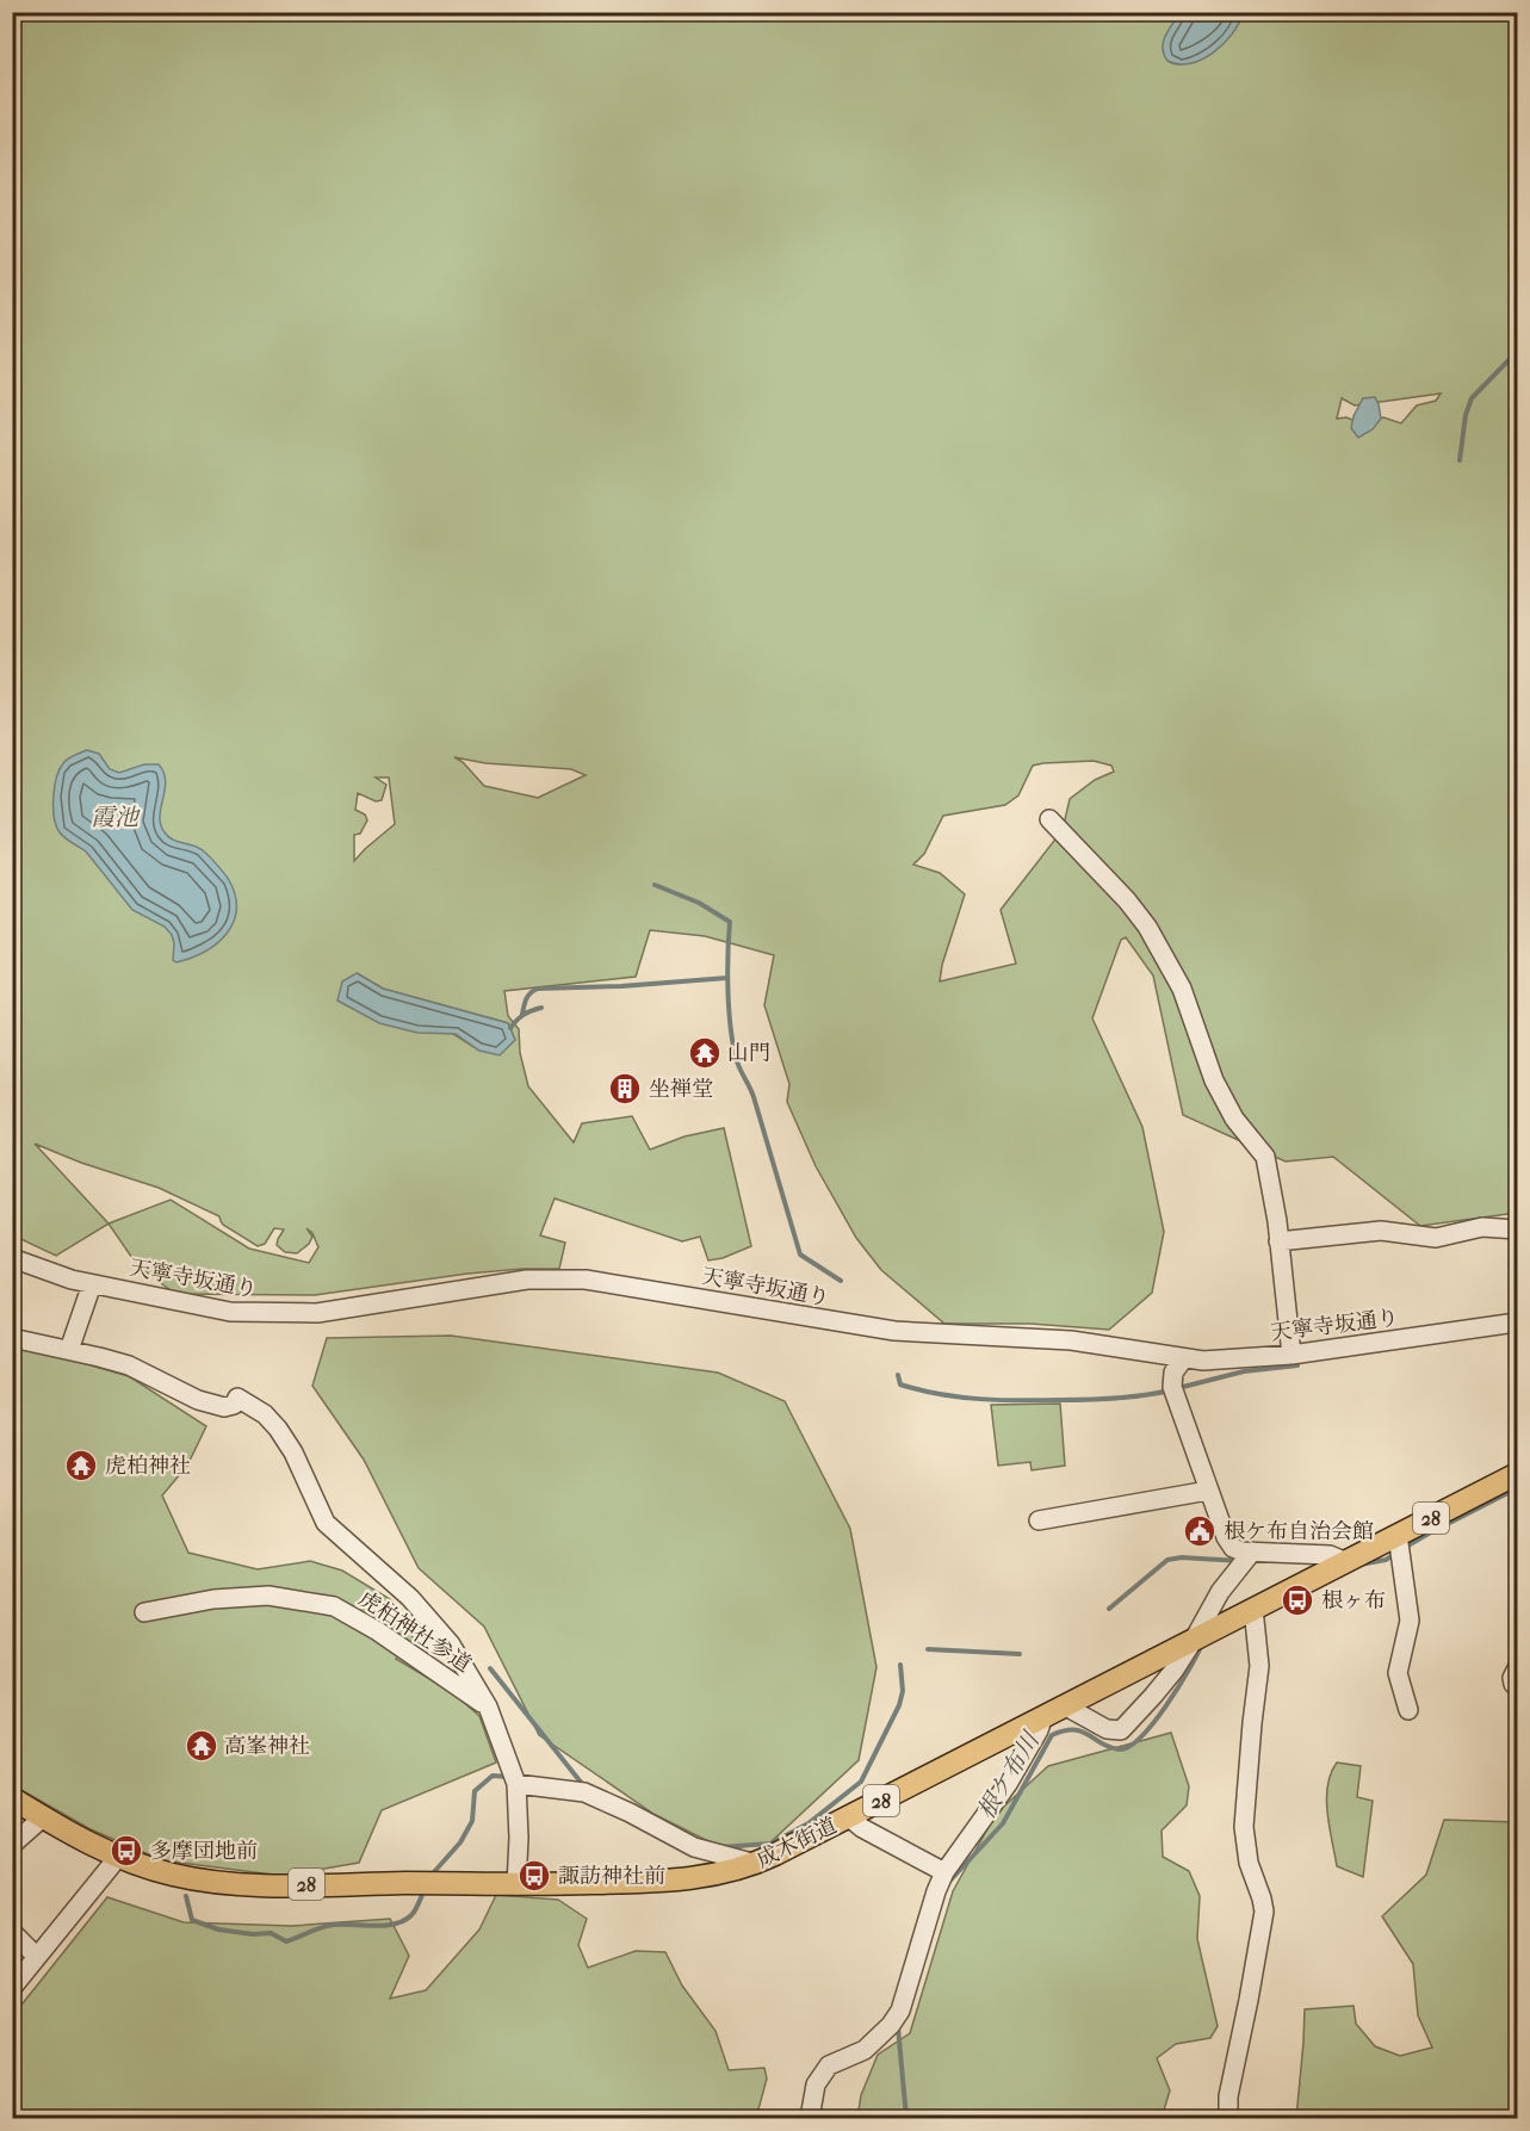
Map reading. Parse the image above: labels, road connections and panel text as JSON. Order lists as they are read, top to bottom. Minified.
{"streets":{"main road":["28","成木街道"],"street":["天寧寺坂通り","虎柏神社参道"]},"water":["霞池","根ケ布川"],"places":{"temple":["山門","虎柏神社","高峯神社"],"building":["坐禅堂"],"public building":["根ケ布自治会館"],"bus stop":["根ヶ布","多摩団地前","諏訪神社前"]}}
